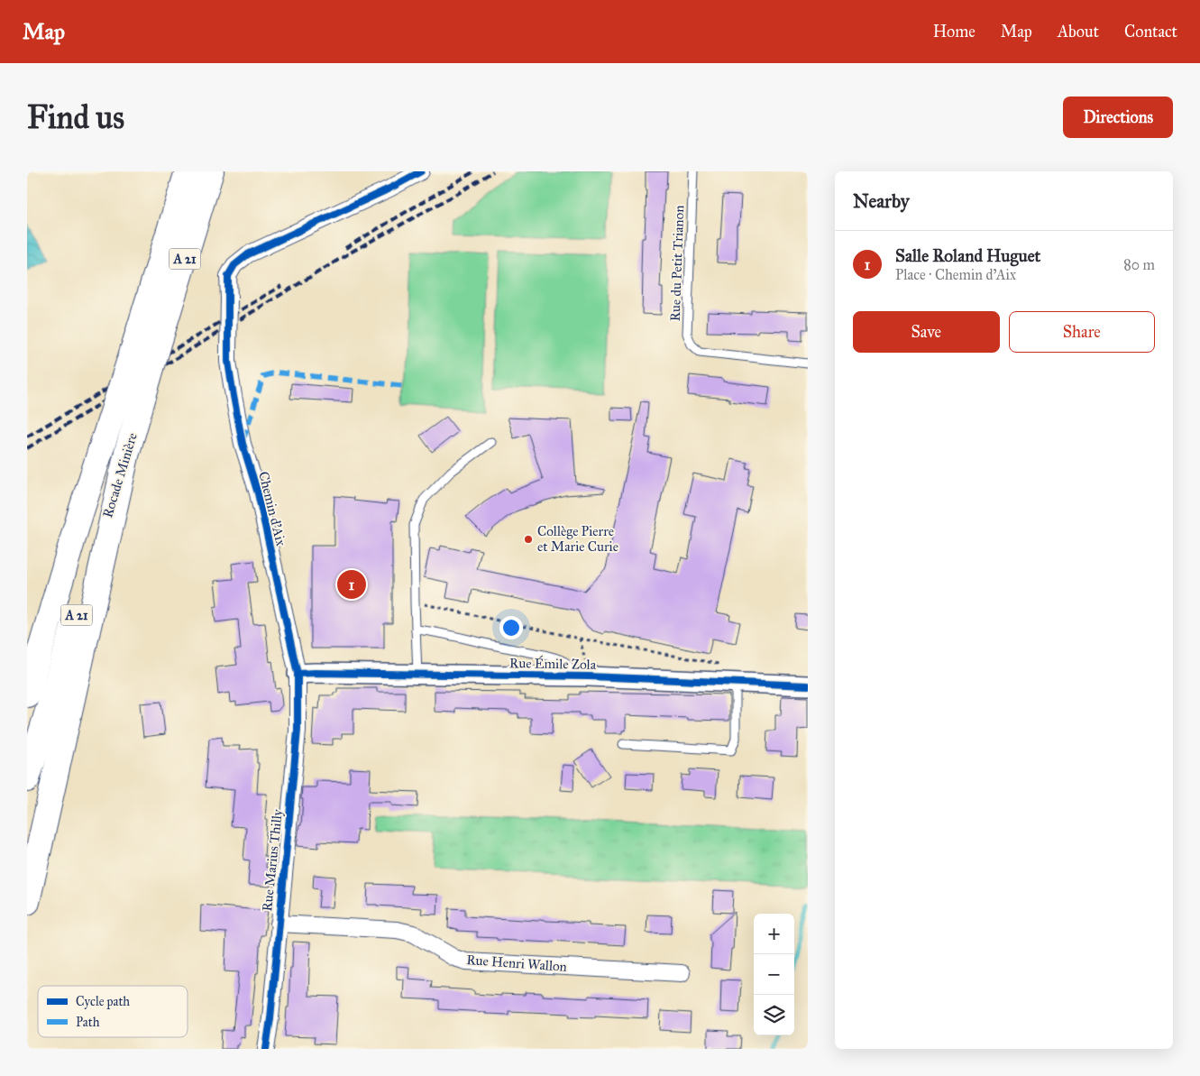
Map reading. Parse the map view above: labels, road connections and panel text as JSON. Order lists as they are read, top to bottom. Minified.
{"streets":{"highway":["A 21","Rocade Minière"],"street":["Chemin d'Aix","Rue Émile Zola","Rue Marius Thilly","Rue Henri Wallon"],"lane":["Rue du Petit Trianon"]},"crossings":[["Chemin d'Aix","Rue Émile Zola"],["Chemin d'Aix","Rue Marius Thilly"],["Rue Émile Zola","Rue Marius Thilly"],["Rue Marius Thilly","Rue Henri Wallon"]],"places":["Collège Pierre et Marie Curie"],"legend":["Cycle path","Path"],"page":{"header":"Map","nav":["Home","Map","About","Contact"],"buttons":["Directions",["Save","Share"]],"title":"Find us","heading":"Nearby","list":[{"mark":"1","name":"Salle Roland Huguet","note":"Place · Chemin d'Aix","value":"80 m"}],"pins":"1","map_buttons":["+","−"]}}
